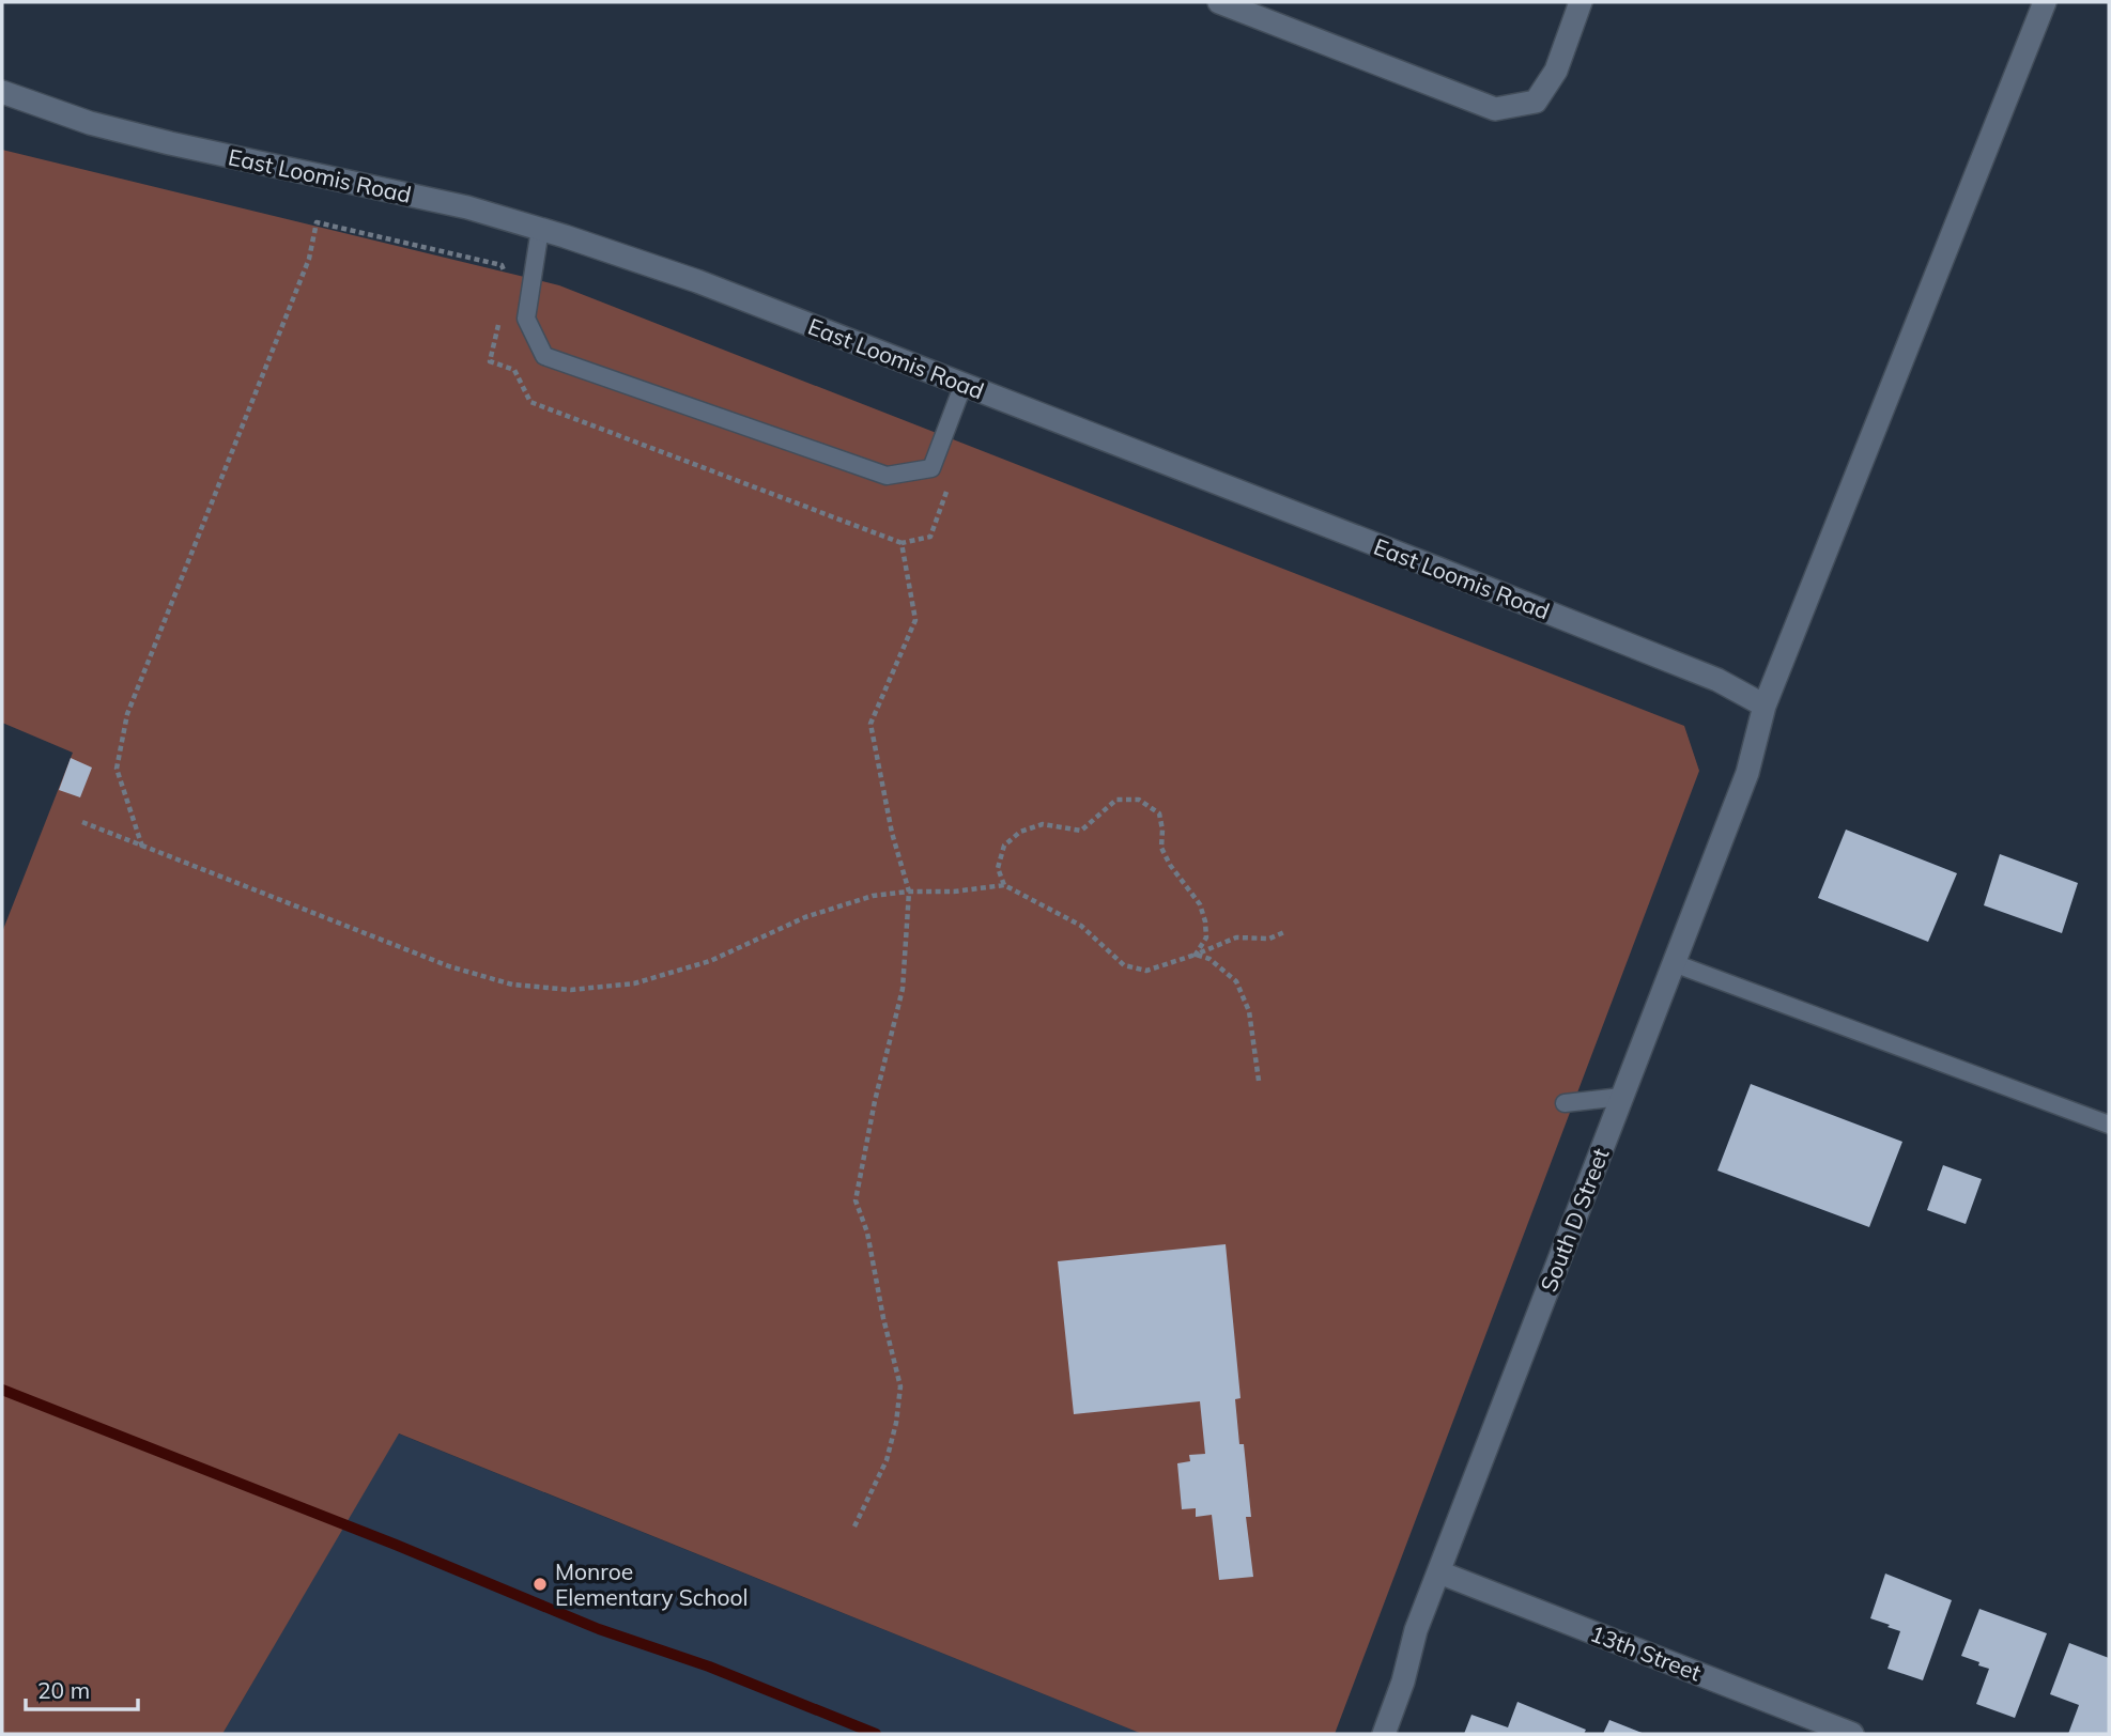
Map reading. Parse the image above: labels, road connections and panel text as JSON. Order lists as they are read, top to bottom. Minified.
{"streets":{"street":["East Loomis Road","South D Street","13th Street"]},"crossings":[["East Loomis Road","South D Street"],["South D Street","13th Street"]],"places":["Monroe Elementary School"],"scale_bar":"20 m"}
